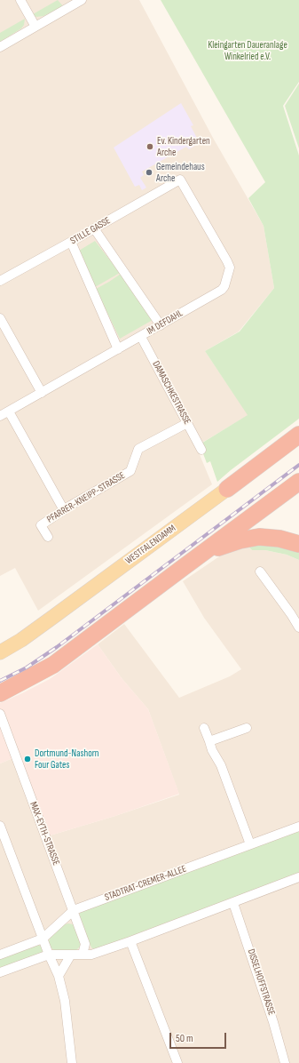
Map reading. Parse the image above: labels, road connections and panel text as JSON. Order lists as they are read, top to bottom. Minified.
{"streets":{"highway":["WESTFALENDAMM"],"street":["STILLE GASSE","IM DEFDAHL","DAMASCHKESTRASSE","PFARRER-KNEIPP-STRASSE","MAX-EYTH-STRASSE","STADTRAT-CREMER-ALLEE","DISSELHOFFSTRASSE"]},"crossings":[["STILLE GASSE","IM DEFDAHL"],["IM DEFDAHL","DAMASCHKESTRASSE"],["DAMASCHKESTRASSE","PFARRER-KNEIPP-STRASSE"],["MAX-EYTH-STRASSE","STADTRAT-CREMER-ALLEE"]],"parks":["Kleingarten Daueranlage Winkelried e.V."],"places":["Ev. Kindergarten Arche","Gemeindehaus Arche","Dortmund-Nashorn Four Gates"],"scale_bar":"50 m"}
